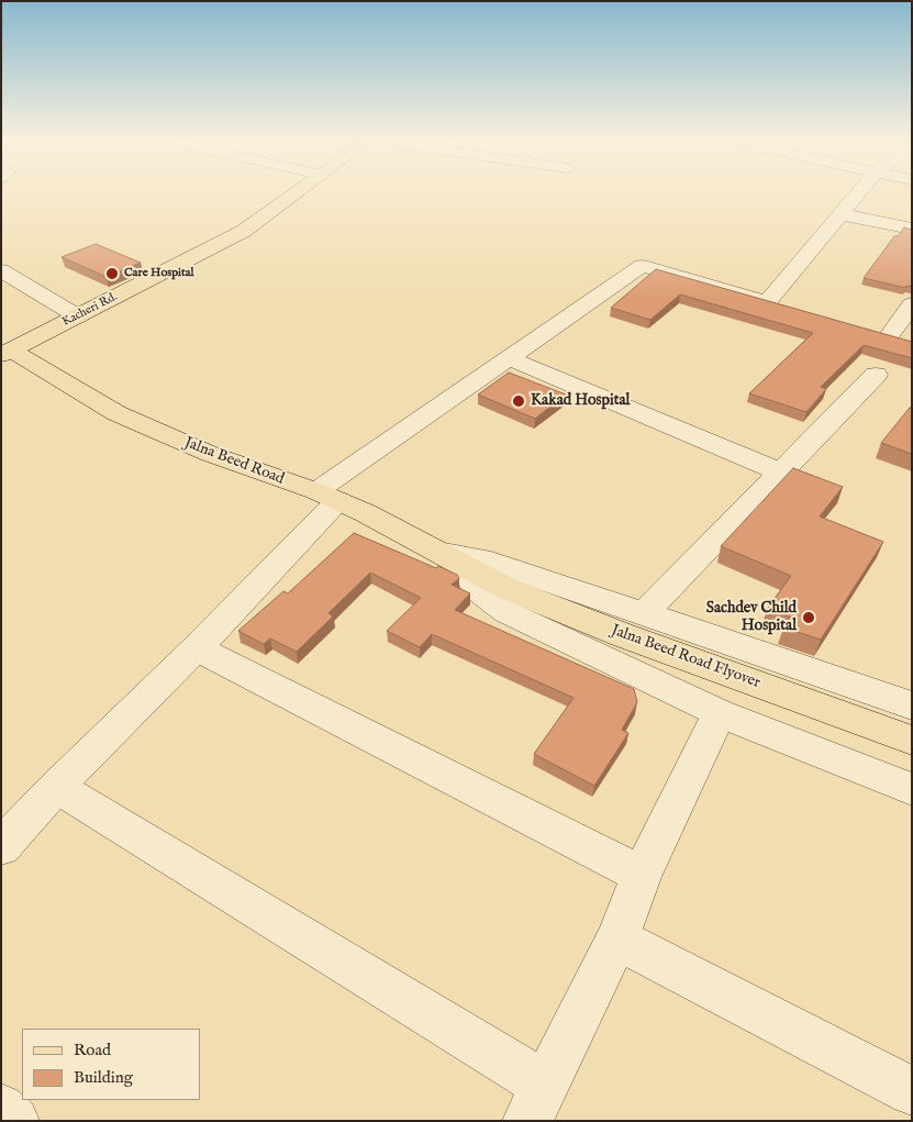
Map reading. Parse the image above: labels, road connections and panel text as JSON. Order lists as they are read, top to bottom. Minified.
{"streets":{"main road":["Kacheri Rd.","Jalna Beed Road","Jalna Beed Road Flyover"]},"crossings":[["Kacheri Rd.","Jalna Beed Road"],["Jalna Beed Road","Jalna Beed Road Flyover"]],"places":["Care Hospital","Kakad Hospital","Sachdev Child Hospital"],"legend":["Road","Building"]}
